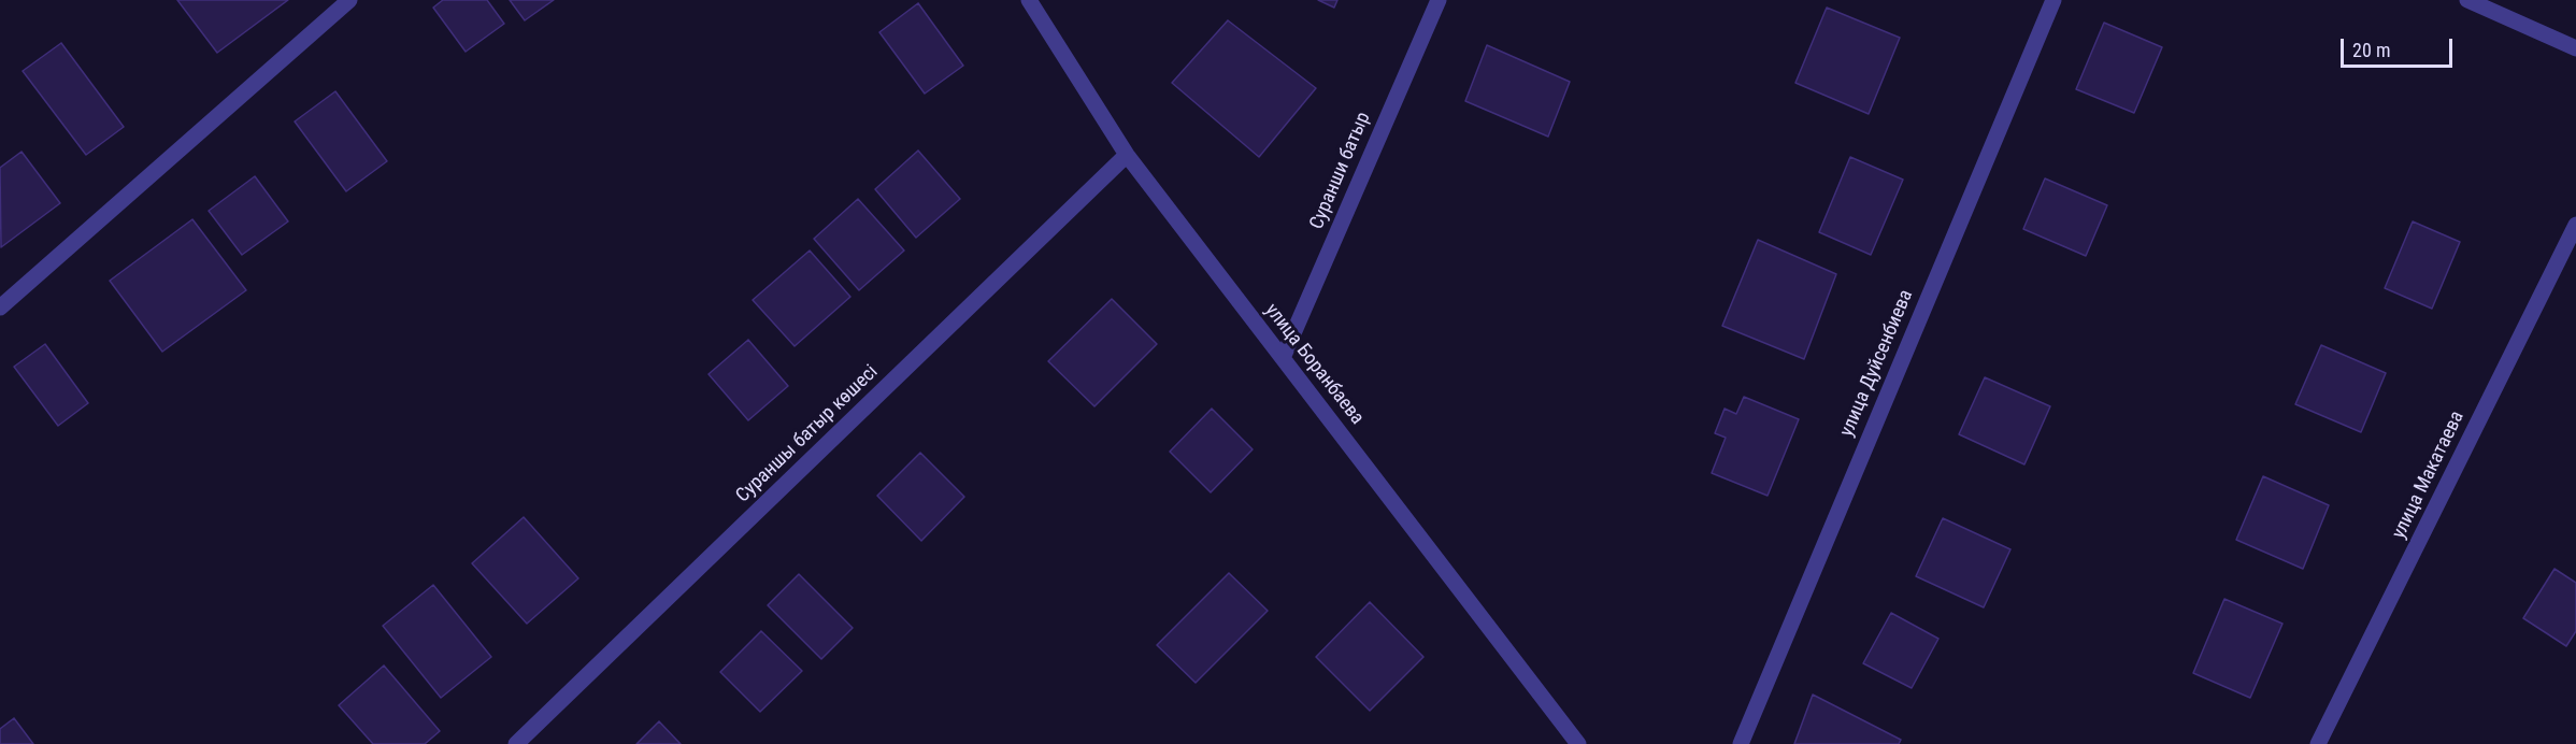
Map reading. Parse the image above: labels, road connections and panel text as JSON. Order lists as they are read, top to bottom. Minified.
{"streets":{"street":["Суранши батыр","улица Дуйсенбиева","улица Боранбаева","Сураншы батыр көшесі","улица Макатаева"]},"crossings":[["Суранши батыр","улица Боранбаева"],["улица Боранбаева","Сураншы батыр көшесі"]],"scale_bar":"20 m"}
